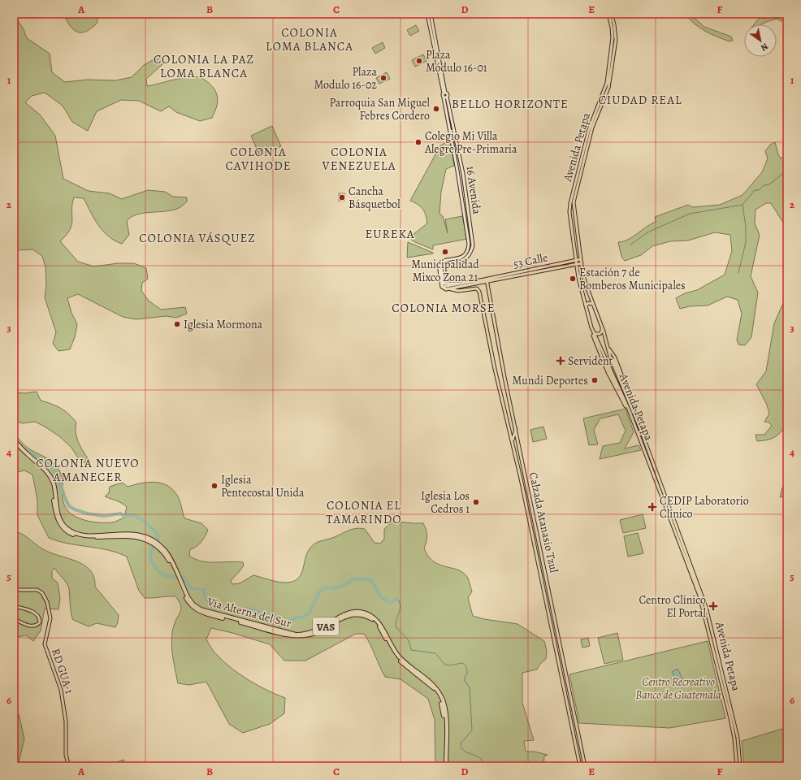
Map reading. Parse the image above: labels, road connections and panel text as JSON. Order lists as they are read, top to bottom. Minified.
{"streets":{"highway":["Vía Alterna del Sur","VAS"],"main road":["Avenida Petapa","16 Avenida","53 Calle","Calzada Atanasio Tzul","RD GUA-1"]},"crossings":[["Avenida Petapa","53 Calle"],["53 Calle","Calzada Atanasio Tzul"]],"districts":["COLONIA LOMA BLANCA","COLONIA LA PAZ LOMA BLANCA","CIUDAD REAL","BELLO HORIZONTE","COLONIA CAVIHODE","COLONIA VENEZUELA","EUREKA","COLONIA VÁSQUEZ","COLONIA MORSE","COLONIA NUEVO AMANECER","COLONIA EL TAMARINDO"],"parks":["Centro Recreativo Banco de Guatemala"],"places":{"other":["Plaza Módulo 16-01","Plaza Modulo 16-02","Parroquia San Miguel Febres Cordero","Colegio Mi Villa Alegre Pre-Primaria","Cancha Básquetbol","Municipalidad Mixco Zona 21","Estación 7 de Bomberos Municipales","Iglesia Mormona","Mundi Deportes","Iglesia Pentecostal Unida","Iglesia Los Cedros 1"],"health":["Servident","CEDIP Laboratorio Clínico","Centro Clínico El Portal"]},"north":"bottom right","grid":{"columns":["A","B","C","D","E","F"],"rows":["1","2","3","4","5","6"]}}
